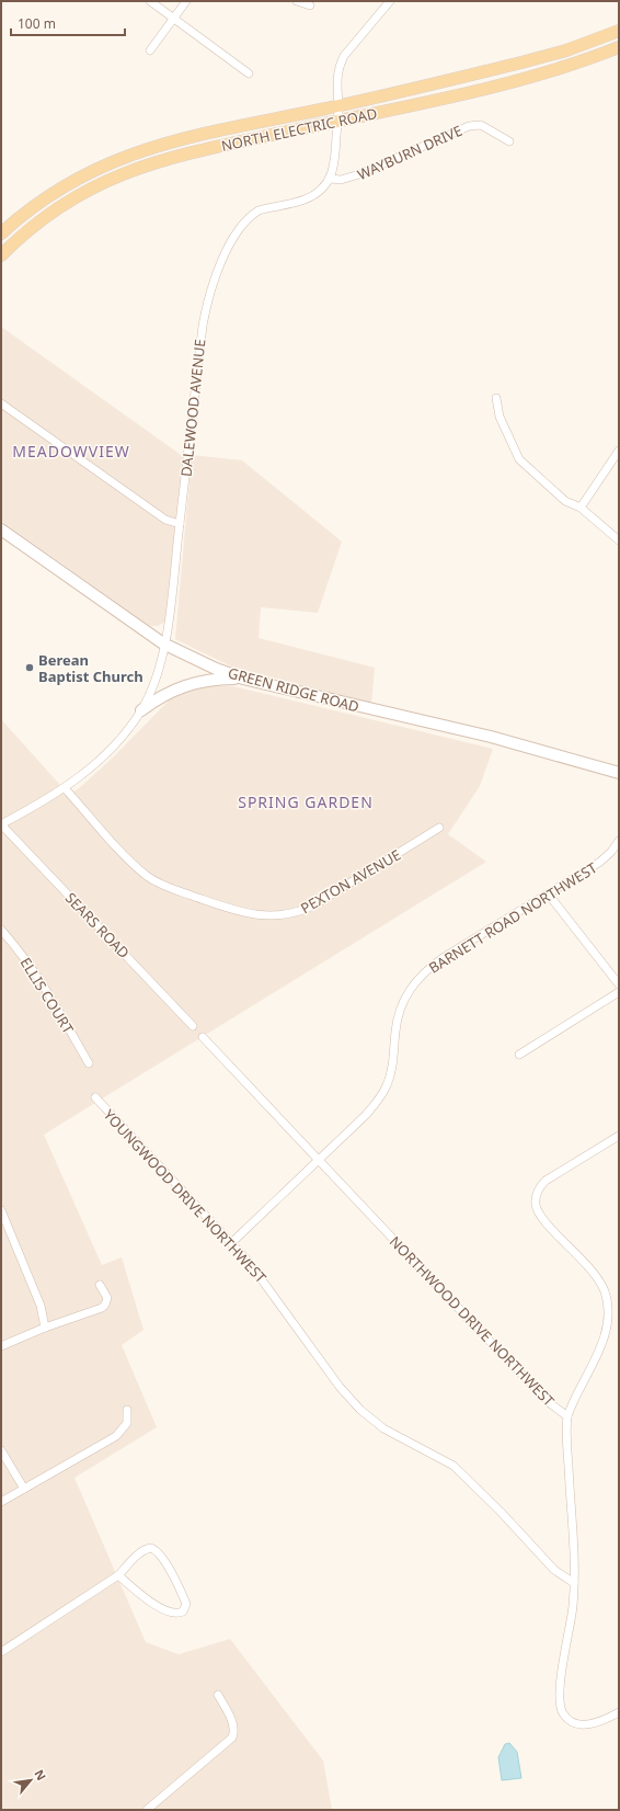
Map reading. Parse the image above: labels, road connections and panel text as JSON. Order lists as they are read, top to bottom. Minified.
{"streets":{"main road":["NORTH ELECTRIC ROAD"],"street":["WAYBURN DRIVE","DALEWOOD AVENUE","GREEN RIDGE ROAD","PEXTON AVENUE","BARNETT ROAD NORTHWEST","SEARS ROAD","ELLIS COURT","YOUNGWOOD DRIVE NORTHWEST","NORTHWOOD DRIVE NORTHWEST"]},"crossings":[["WAYBURN DRIVE","DALEWOOD AVENUE"],["DALEWOOD AVENUE","GREEN RIDGE ROAD"],["DALEWOOD AVENUE","PEXTON AVENUE"],["DALEWOOD AVENUE","SEARS ROAD"],["BARNETT ROAD NORTHWEST","YOUNGWOOD DRIVE NORTHWEST"],["BARNETT ROAD NORTHWEST","NORTHWOOD DRIVE NORTHWEST"],["YOUNGWOOD DRIVE NORTHWEST","NORTHWOOD DRIVE NORTHWEST"]],"districts":["MEADOWVIEW","SPRING GARDEN"],"places":["Berean Baptist Church"],"scale_bar":"100 m","north":"top right"}
